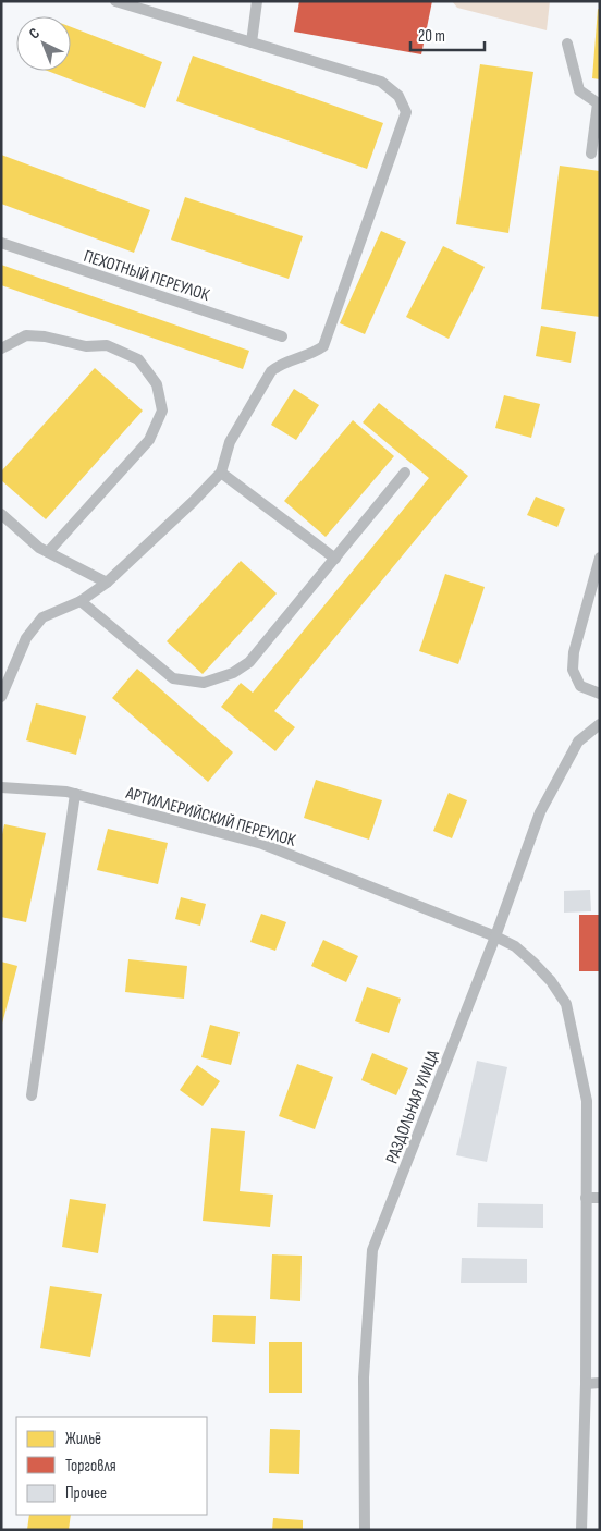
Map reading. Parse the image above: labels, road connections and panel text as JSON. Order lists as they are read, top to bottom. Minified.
{"streets":{"lane":["ПЕХОТНЫЙ ПЕРЕУЛОК","АРТИЛЛЕРИЙСКИЙ ПЕРЕУЛОК","РАЗДОЛЬНАЯ УЛИЦА"]},"crossings":[["АРТИЛЛЕРИЙСКИЙ ПЕРЕУЛОК","РАЗДОЛЬНАЯ УЛИЦА"]],"legend":["Жильё","Торговля","Прочее"],"scale_bar":"20 m","north":"top left"}
